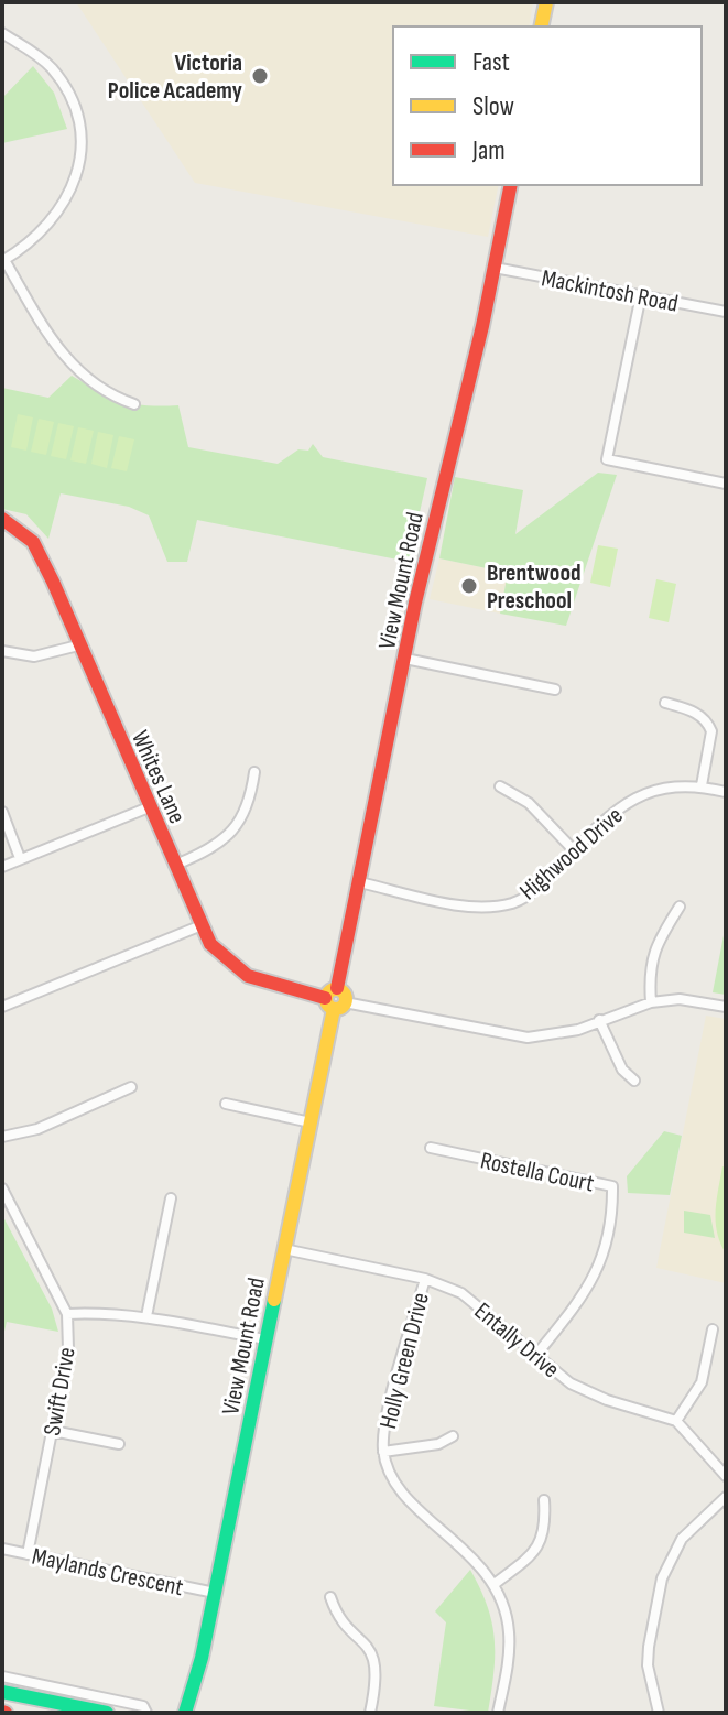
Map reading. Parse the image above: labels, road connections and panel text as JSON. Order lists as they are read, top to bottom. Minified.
{"streets":{"street":["Mackintosh Road","View Mount Road","Whites Lane","Highwood Drive","Rostella Court","Entally Drive","Holly Green Drive","Swift Drive","Maylands Crescent"]},"crossings":[["Mackintosh Road","View Mount Road"],["View Mount Road","Whites Lane"],["View Mount Road","Highwood Drive"],["View Mount Road","Entally Drive"],["View Mount Road","Maylands Crescent"],["Rostella Court","Entally Drive"],["Entally Drive","Holly Green Drive"],["Swift Drive","Maylands Crescent"]],"places":["Victoria Police Academy","Brentwood Preschool"],"legend":["Fast","Slow","Jam"]}
